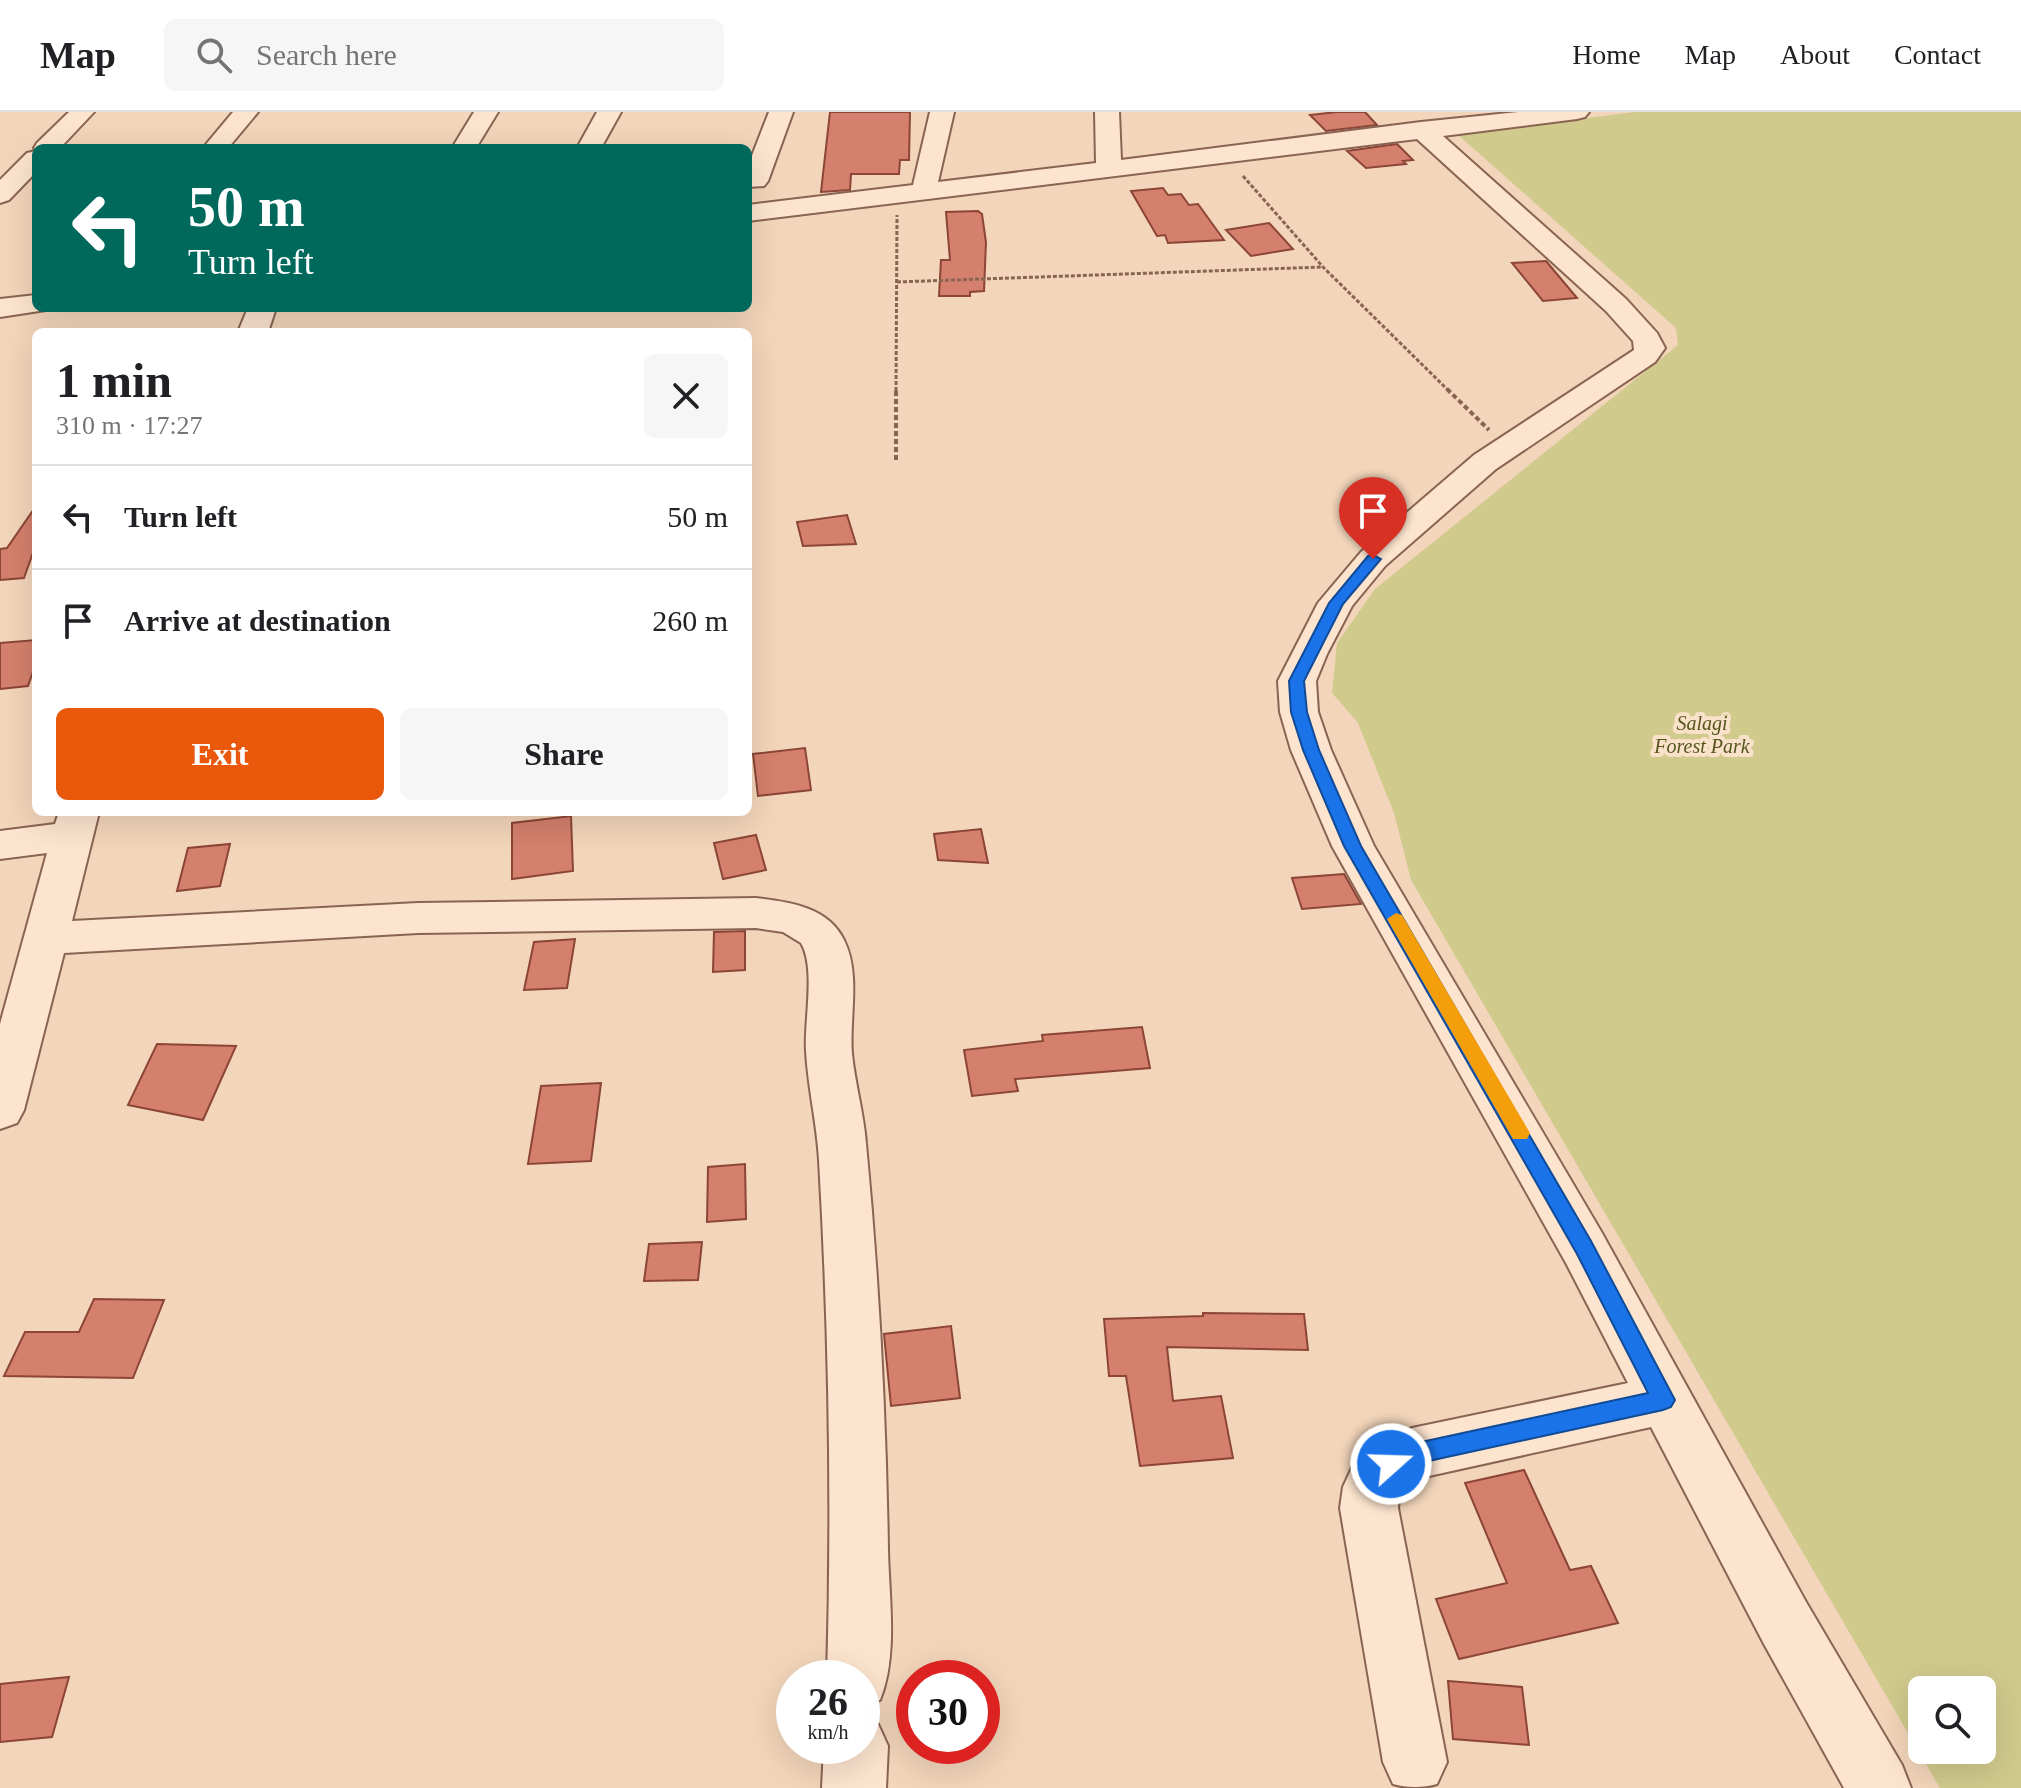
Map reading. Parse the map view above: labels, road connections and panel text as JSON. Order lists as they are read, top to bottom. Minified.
{"parks":["Salagi Forest Park"],"page":{"header":"Map","search":"Search here","nav":["Home","Map","About","Contact"],"turn":["50 m","Turn left"],"heading":["1 min","310 m · 17:27"],"list":[{"name":"Turn left","value":"50 m"},{"name":"Arrive at destination","value":"260 m"}],"buttons":["Exit","Share"],"speed":"26 km/h","limit":"30"}}
